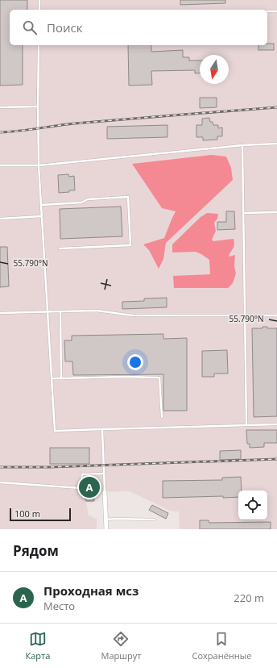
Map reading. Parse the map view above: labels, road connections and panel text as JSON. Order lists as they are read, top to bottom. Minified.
{"scale_bar":"100 m","north":"bottom","page":{"search":"Поиск","pins":"A","scale":"100 m","heading":"Рядом","list":[{"mark":"A","name":"Проходная мсз","note":"Место","value":"220 m"}],"nav":["Карта","Маршрут","Сохранённые"]},"coordinates":["55.790°N"]}
